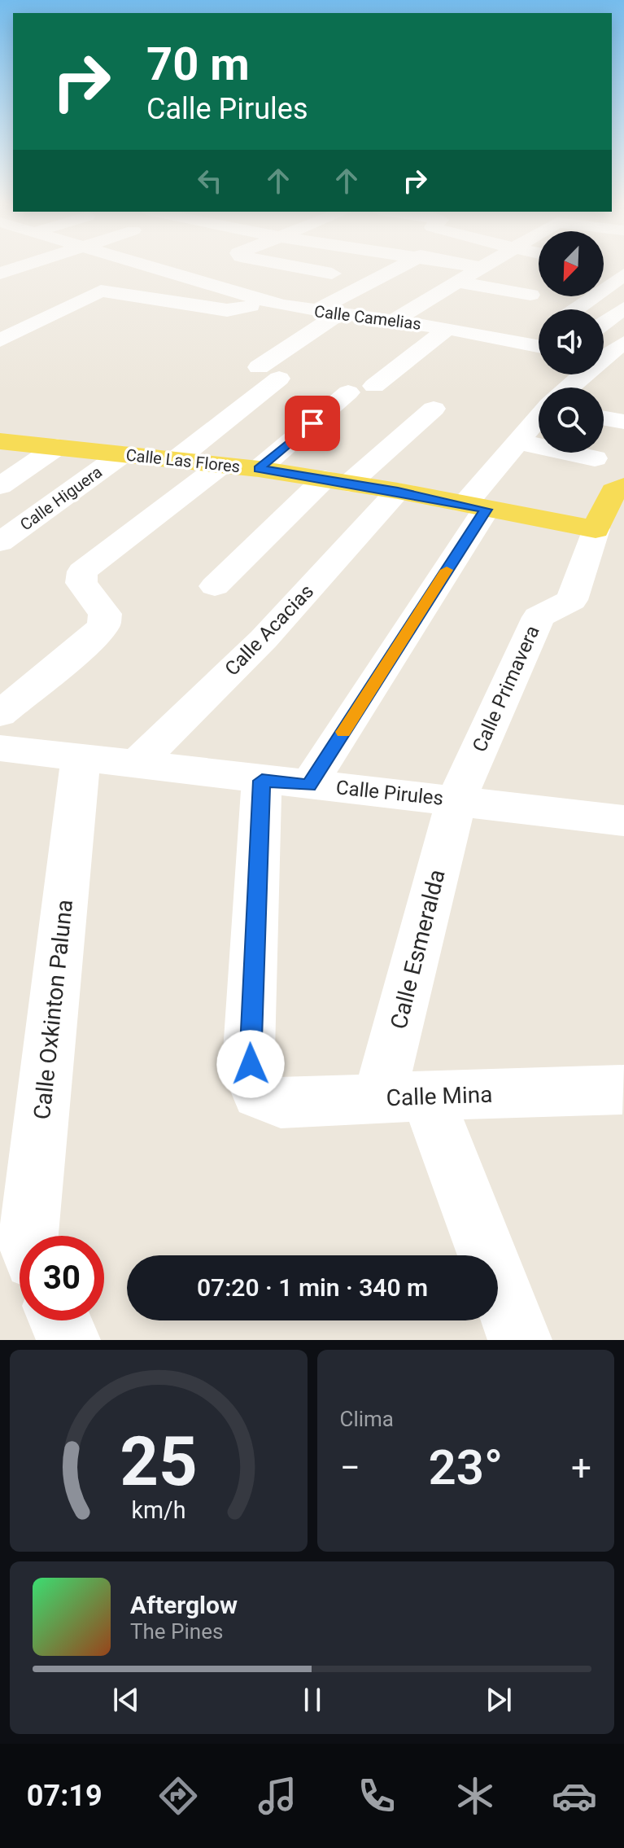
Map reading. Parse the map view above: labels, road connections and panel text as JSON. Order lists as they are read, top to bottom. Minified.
{"streets":{"main road":["Calle Las Flores","Calle Primavera"],"street":["Calle Camelias","Calle Higuera","Calle Acacias","Calle Pirules","Calle Esmeralda","Calle Oxkinton Paluna","Calle Mina"]},"crossings":[["Calle Las Flores","Calle Higuera"],["Calle Las Flores","Calle Acacias"],["Calle Las Flores","Calle Primavera"],["Calle Acacias","Calle Pirules"],["Calle Primavera","Calle Pirules"],["Calle Primavera","Calle Esmeralda"],["Calle Pirules","Calle Esmeralda"],["Calle Pirules","Calle Oxkinton Paluna"],["Calle Pirules","Calle Mina"],["Calle Esmeralda","Calle Mina"]],"north":"bottom left","page":{"turn":["70 m","Calle Pirules"],"limit":"30","trip":"07:20 · 1 min · 340 m","tile":"Clima","heat":["−","23°","+"],"song":["Afterglow","The Pines"],"tabs":"07:19","gauge":["25","km/h"]}}
